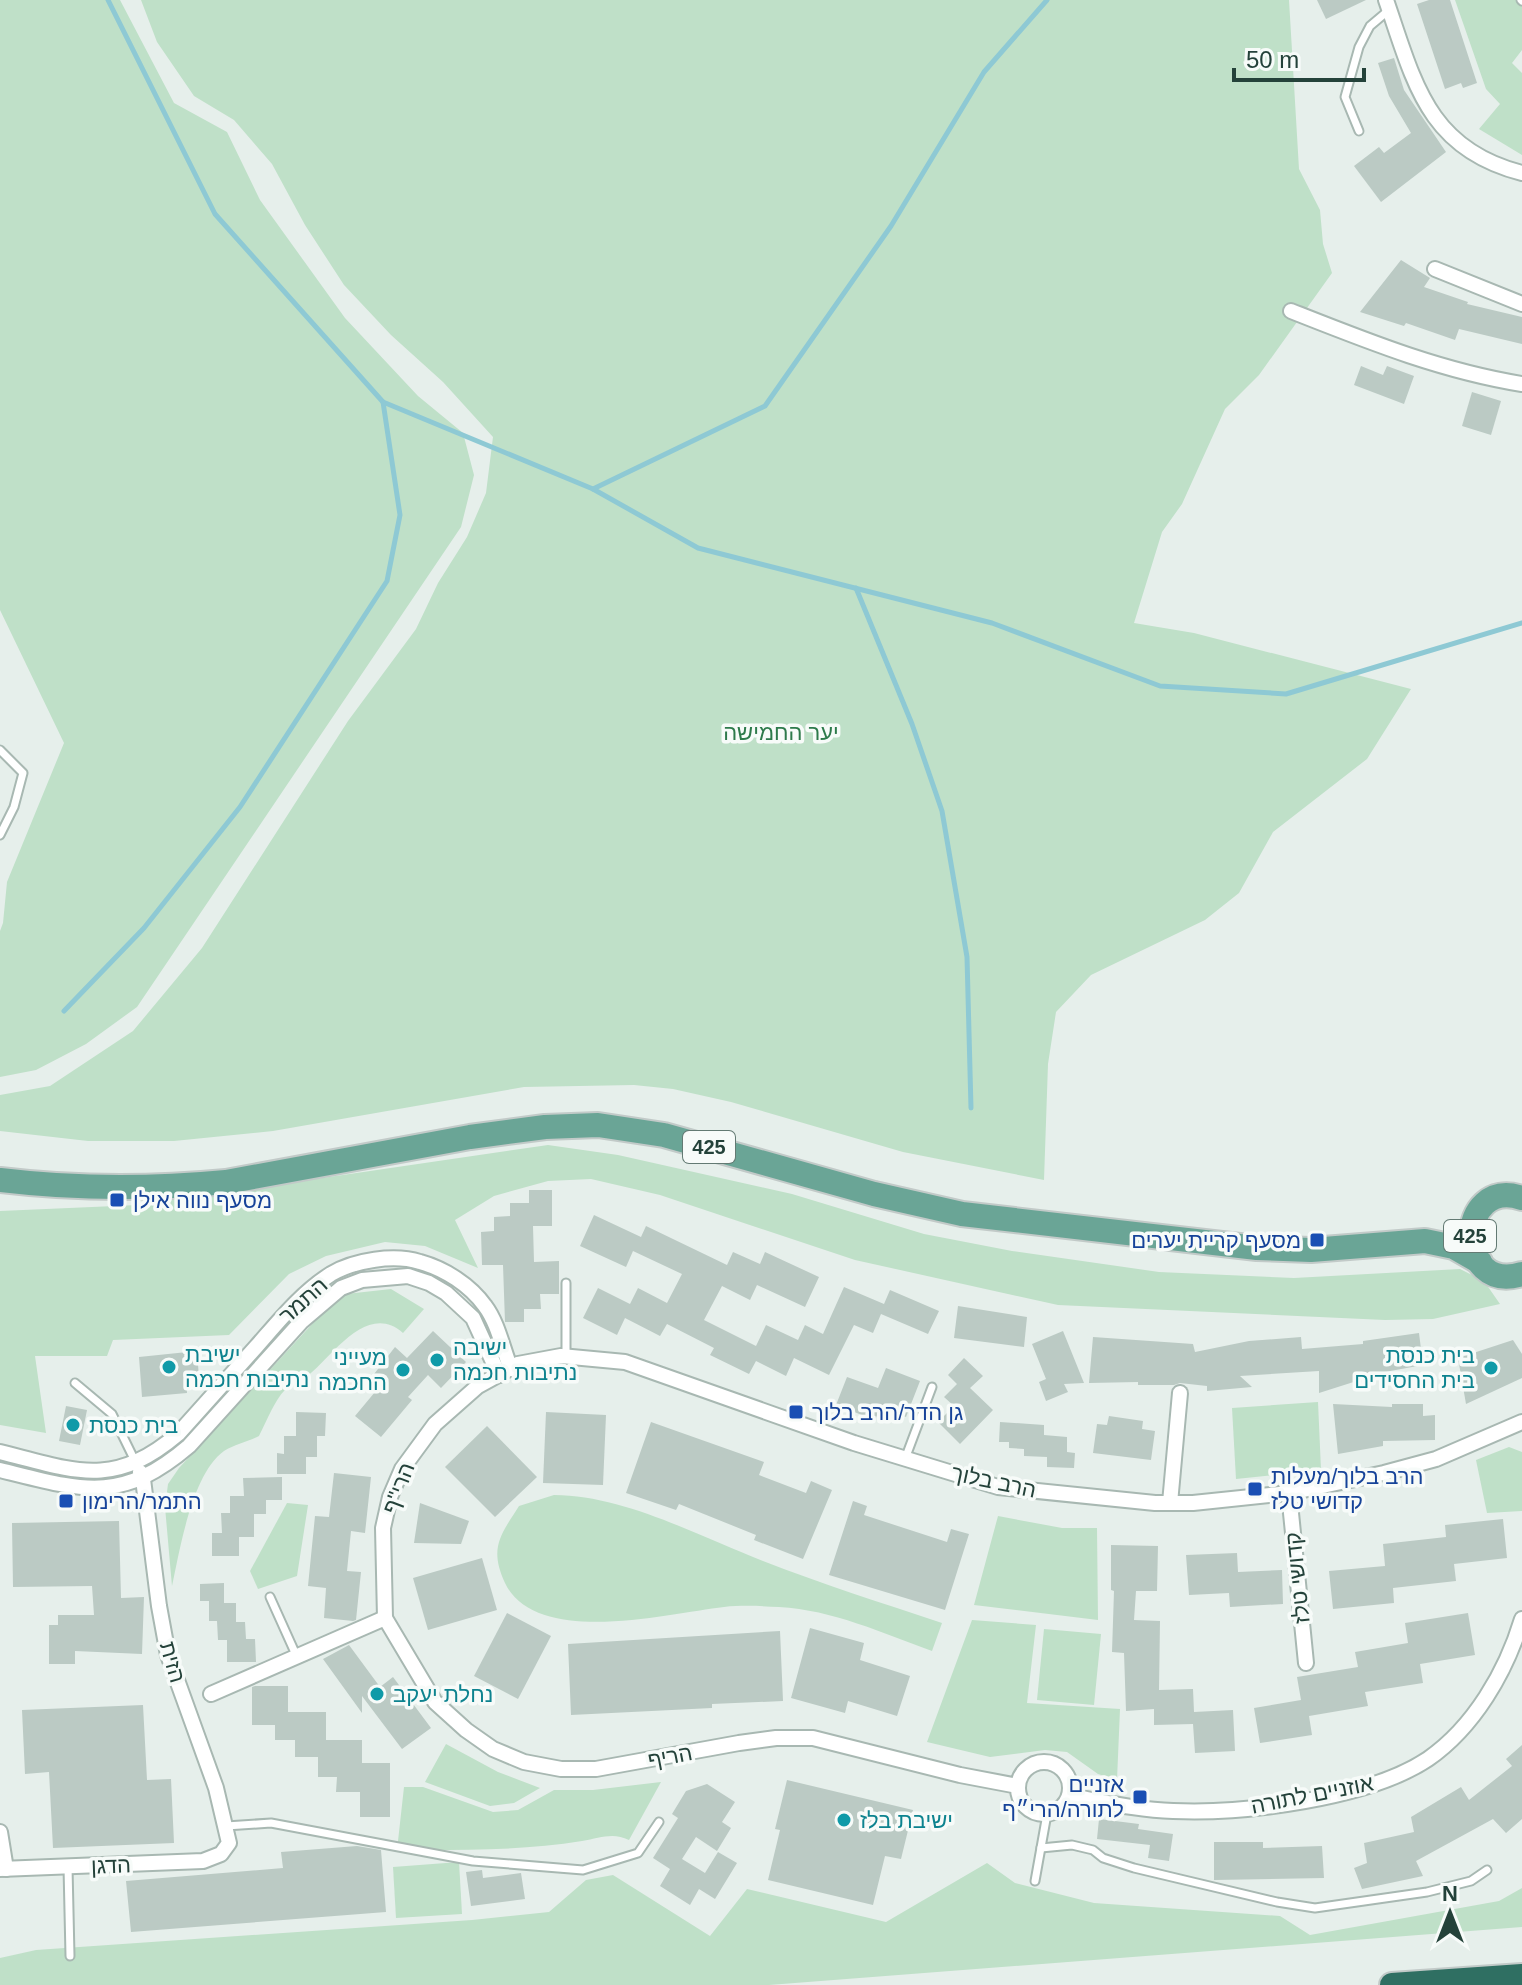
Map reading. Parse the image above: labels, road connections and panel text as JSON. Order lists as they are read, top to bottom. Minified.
{"streets":{"main road":["425"],"street":["התמר","הרב בלוך","הרי\"ף","קדושי טלז","הזית","הריף","אוזניים לתורה","הדגן"]},"crossings":[["התמר","הרב בלוך"],["התמר","הזית"],["הרב בלוך","הרי\"ף"],["הרב בלוך","קדושי טלז"],["הרי\"ף","הריף"],["הזית","הדגן"],["הריף","אוזניים לתורה"]],"parks":["יער החמישה"],"places":{"transit":["מסעף נווה אילן","מסעף קריית יערים","גן הדר/הרב בלוך","הרב בלוך/מעלות קדושי טלז","התמר/הרימון","אזניים לתורה/הרי״ף"],"other":["ישיבה נתיבות חכמה","ישיבת נתיבות חכמה","בית כנסת בית החסידים","מעייני החכמה","בית כנסת","נחלת יעקב","ישיבת בלז"]},"scale_bar":"50 m","north":"top"}
